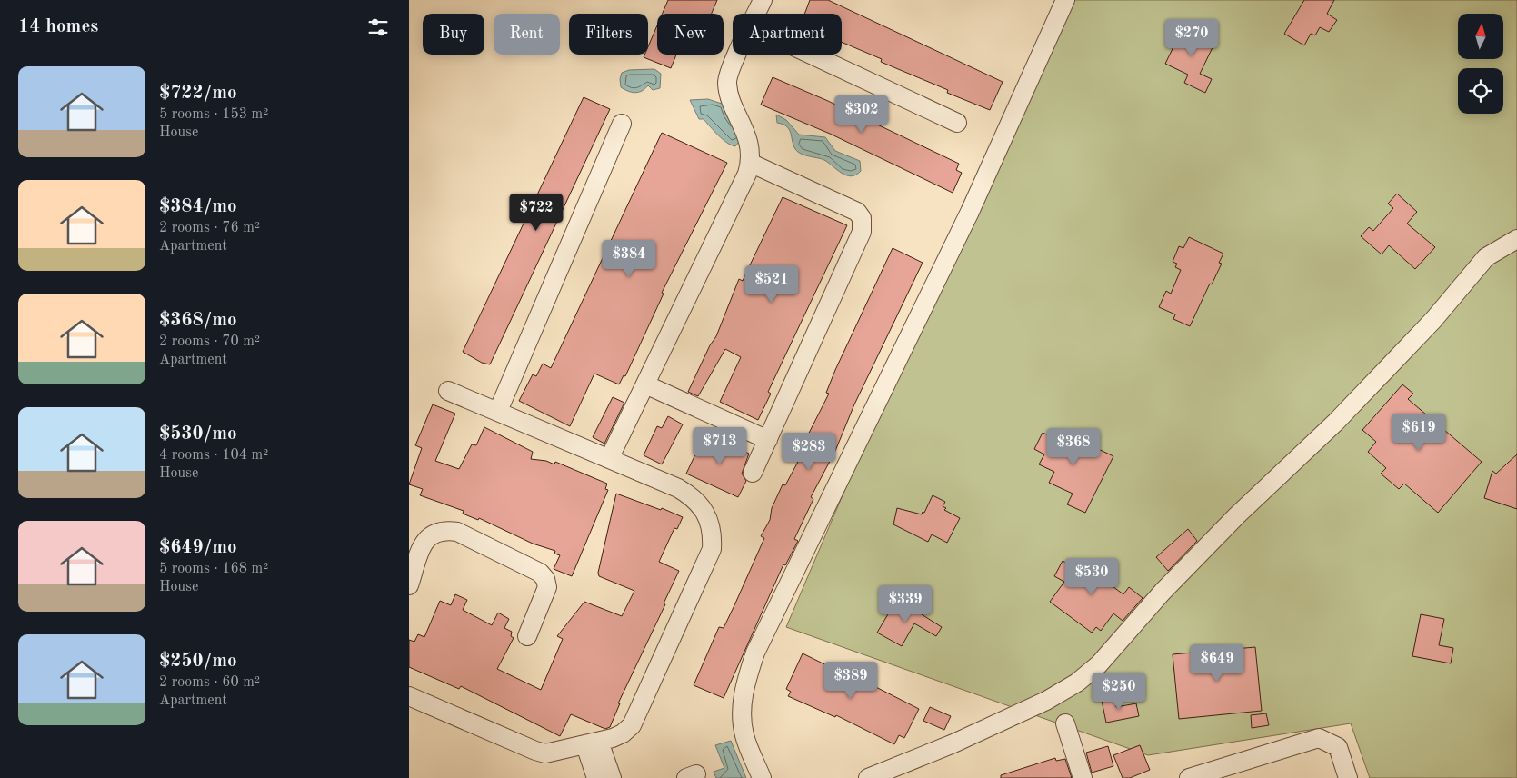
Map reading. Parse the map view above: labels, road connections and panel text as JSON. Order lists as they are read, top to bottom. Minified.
{"north":"top","page":{"heading":"14 homes","chip":["Buy","Rent","Filters","New","Apartment"],"price":["$270","$302","$722","$384","$521","$619","$713","$368","$283","$530","$339","$649","$389","$250"],"list":[{"name":"$722/mo","note":"5 rooms · 153 m² · House"},{"name":"$384/mo","note":"2 rooms · 76 m² · Apartment"},{"name":"$368/mo","note":"2 rooms · 70 m² · Apartment"},{"name":"$530/mo","note":"4 rooms · 104 m² · House"},{"name":"$649/mo","note":"5 rooms · 168 m² · House"},{"name":"$250/mo","note":"2 rooms · 60 m² · Apartment"}]}}
